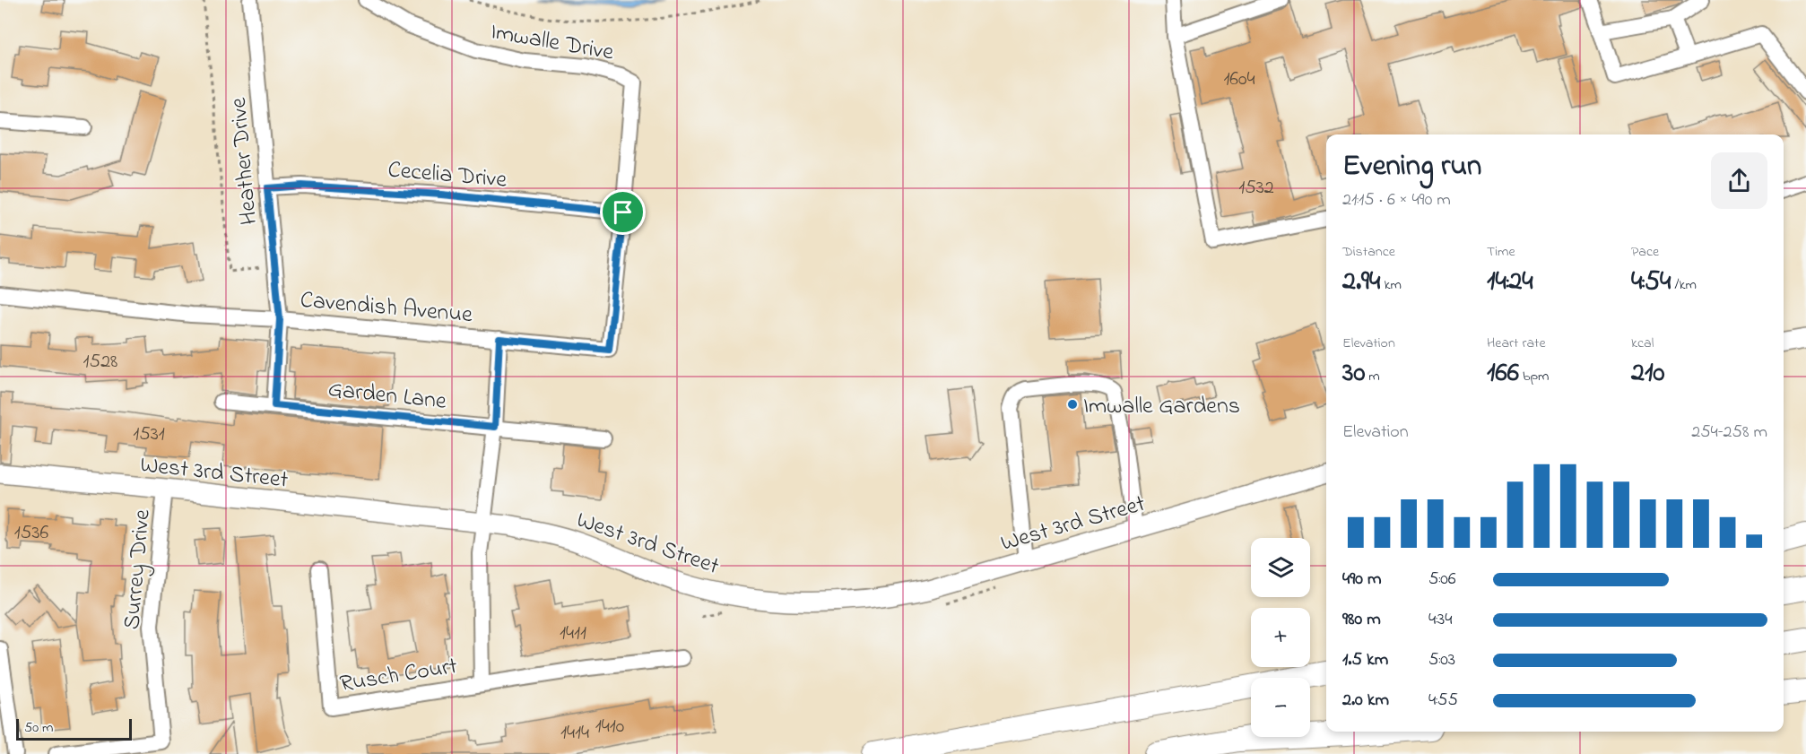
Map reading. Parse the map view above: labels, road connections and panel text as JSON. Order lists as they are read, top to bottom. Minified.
{"streets":{"main road":["West 3rd Street"],"street":["Imwalle Drive","Heather Drive","Cecelia Drive","Cavendish Avenue","Garden Lane","Surrey Drive","Rusch Court"]},"crossings":[["Imwalle Drive","Cecelia Drive"],["Imwalle Drive","Cavendish Avenue"],["Heather Drive","Cecelia Drive"],["Heather Drive","Cavendish Avenue"],["Cavendish Avenue","Rusch Court"],["Garden Lane","Rusch Court"],["West 3rd Street","Surrey Drive"],["West 3rd Street","Rusch Court"]],"places":["Imwalle Gardens"],"house_numbers":["1604","1532","1528","1531","1536","1411","1410","1414"],"scale_bar":"50 m","page":{"heading":["Evening run","21:15 · 6 × 490 m"],"stats":[["Distance","2.94 km"],["Time","14:24"],["Pace","4:54 /km"],["Elevation","30 m"],["Heart rate","166 bpm"],["kcal","210"]],"chart":["Elevation","254–258 m"],"map_buttons":["+","−"],"list":[{"name":"490 m","note":"5:06"},{"name":"980 m","note":"4:34"},{"name":"1.5 km","note":"5:03"},{"name":"2.0 km","note":"4:55"}],"scale":"50 m"}}
